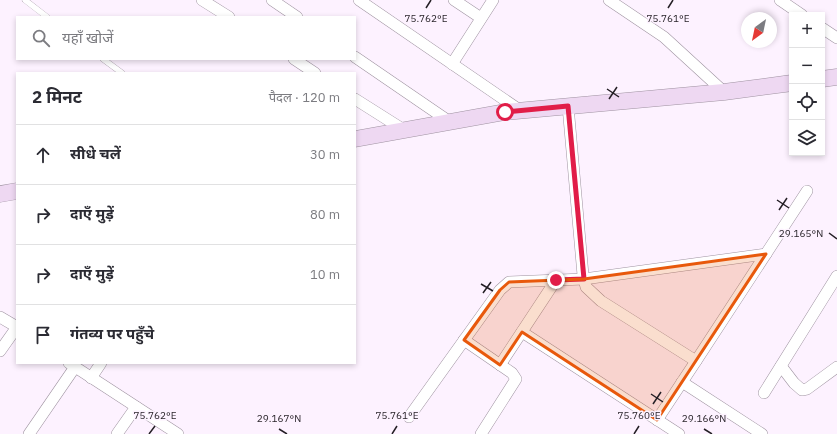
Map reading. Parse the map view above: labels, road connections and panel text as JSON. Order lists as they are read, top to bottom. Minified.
{"north":"bottom left","page":{"map_buttons":["+","−"],"search":"यहाँ खोजें","heading":["2 मिनट","पैदल · 120 m"],"list":[["सीधे चलें","30 m"],["दाएँ मुड़ें","80 m"],["दाएँ मुड़ें","10 m"],"गंतव्य पर पहुँचे"]},"coordinates":["75.762°E","75.761°E","29.165°N","75.760°E","29.167°N","29.166°N"]}
